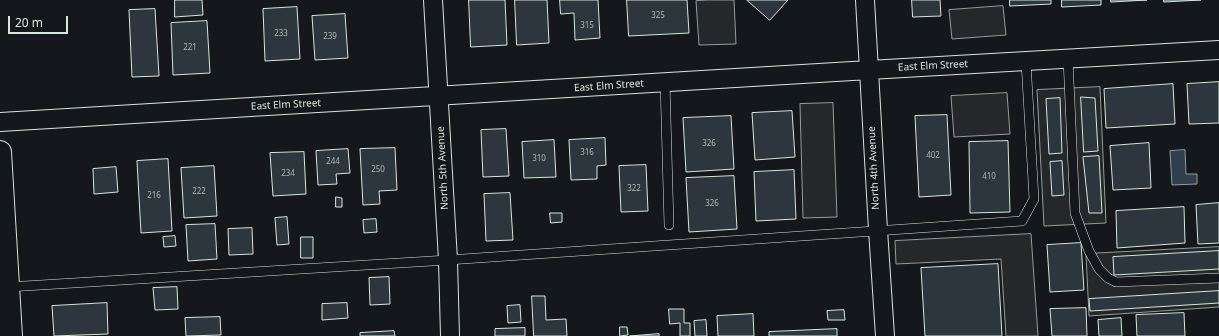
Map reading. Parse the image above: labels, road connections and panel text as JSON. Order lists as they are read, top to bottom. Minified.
{"streets":{"street":["East Elm Street","North 5th Avenue","North 4th Avenue"]},"crossings":[["East Elm Street","North 5th Avenue"],["East Elm Street","North 4th Avenue"]],"house_numbers":["325","315","233","239","221","326","316","402","310","244","250","234","410","322","222","216","326"],"scale_bar":"20 m"}
